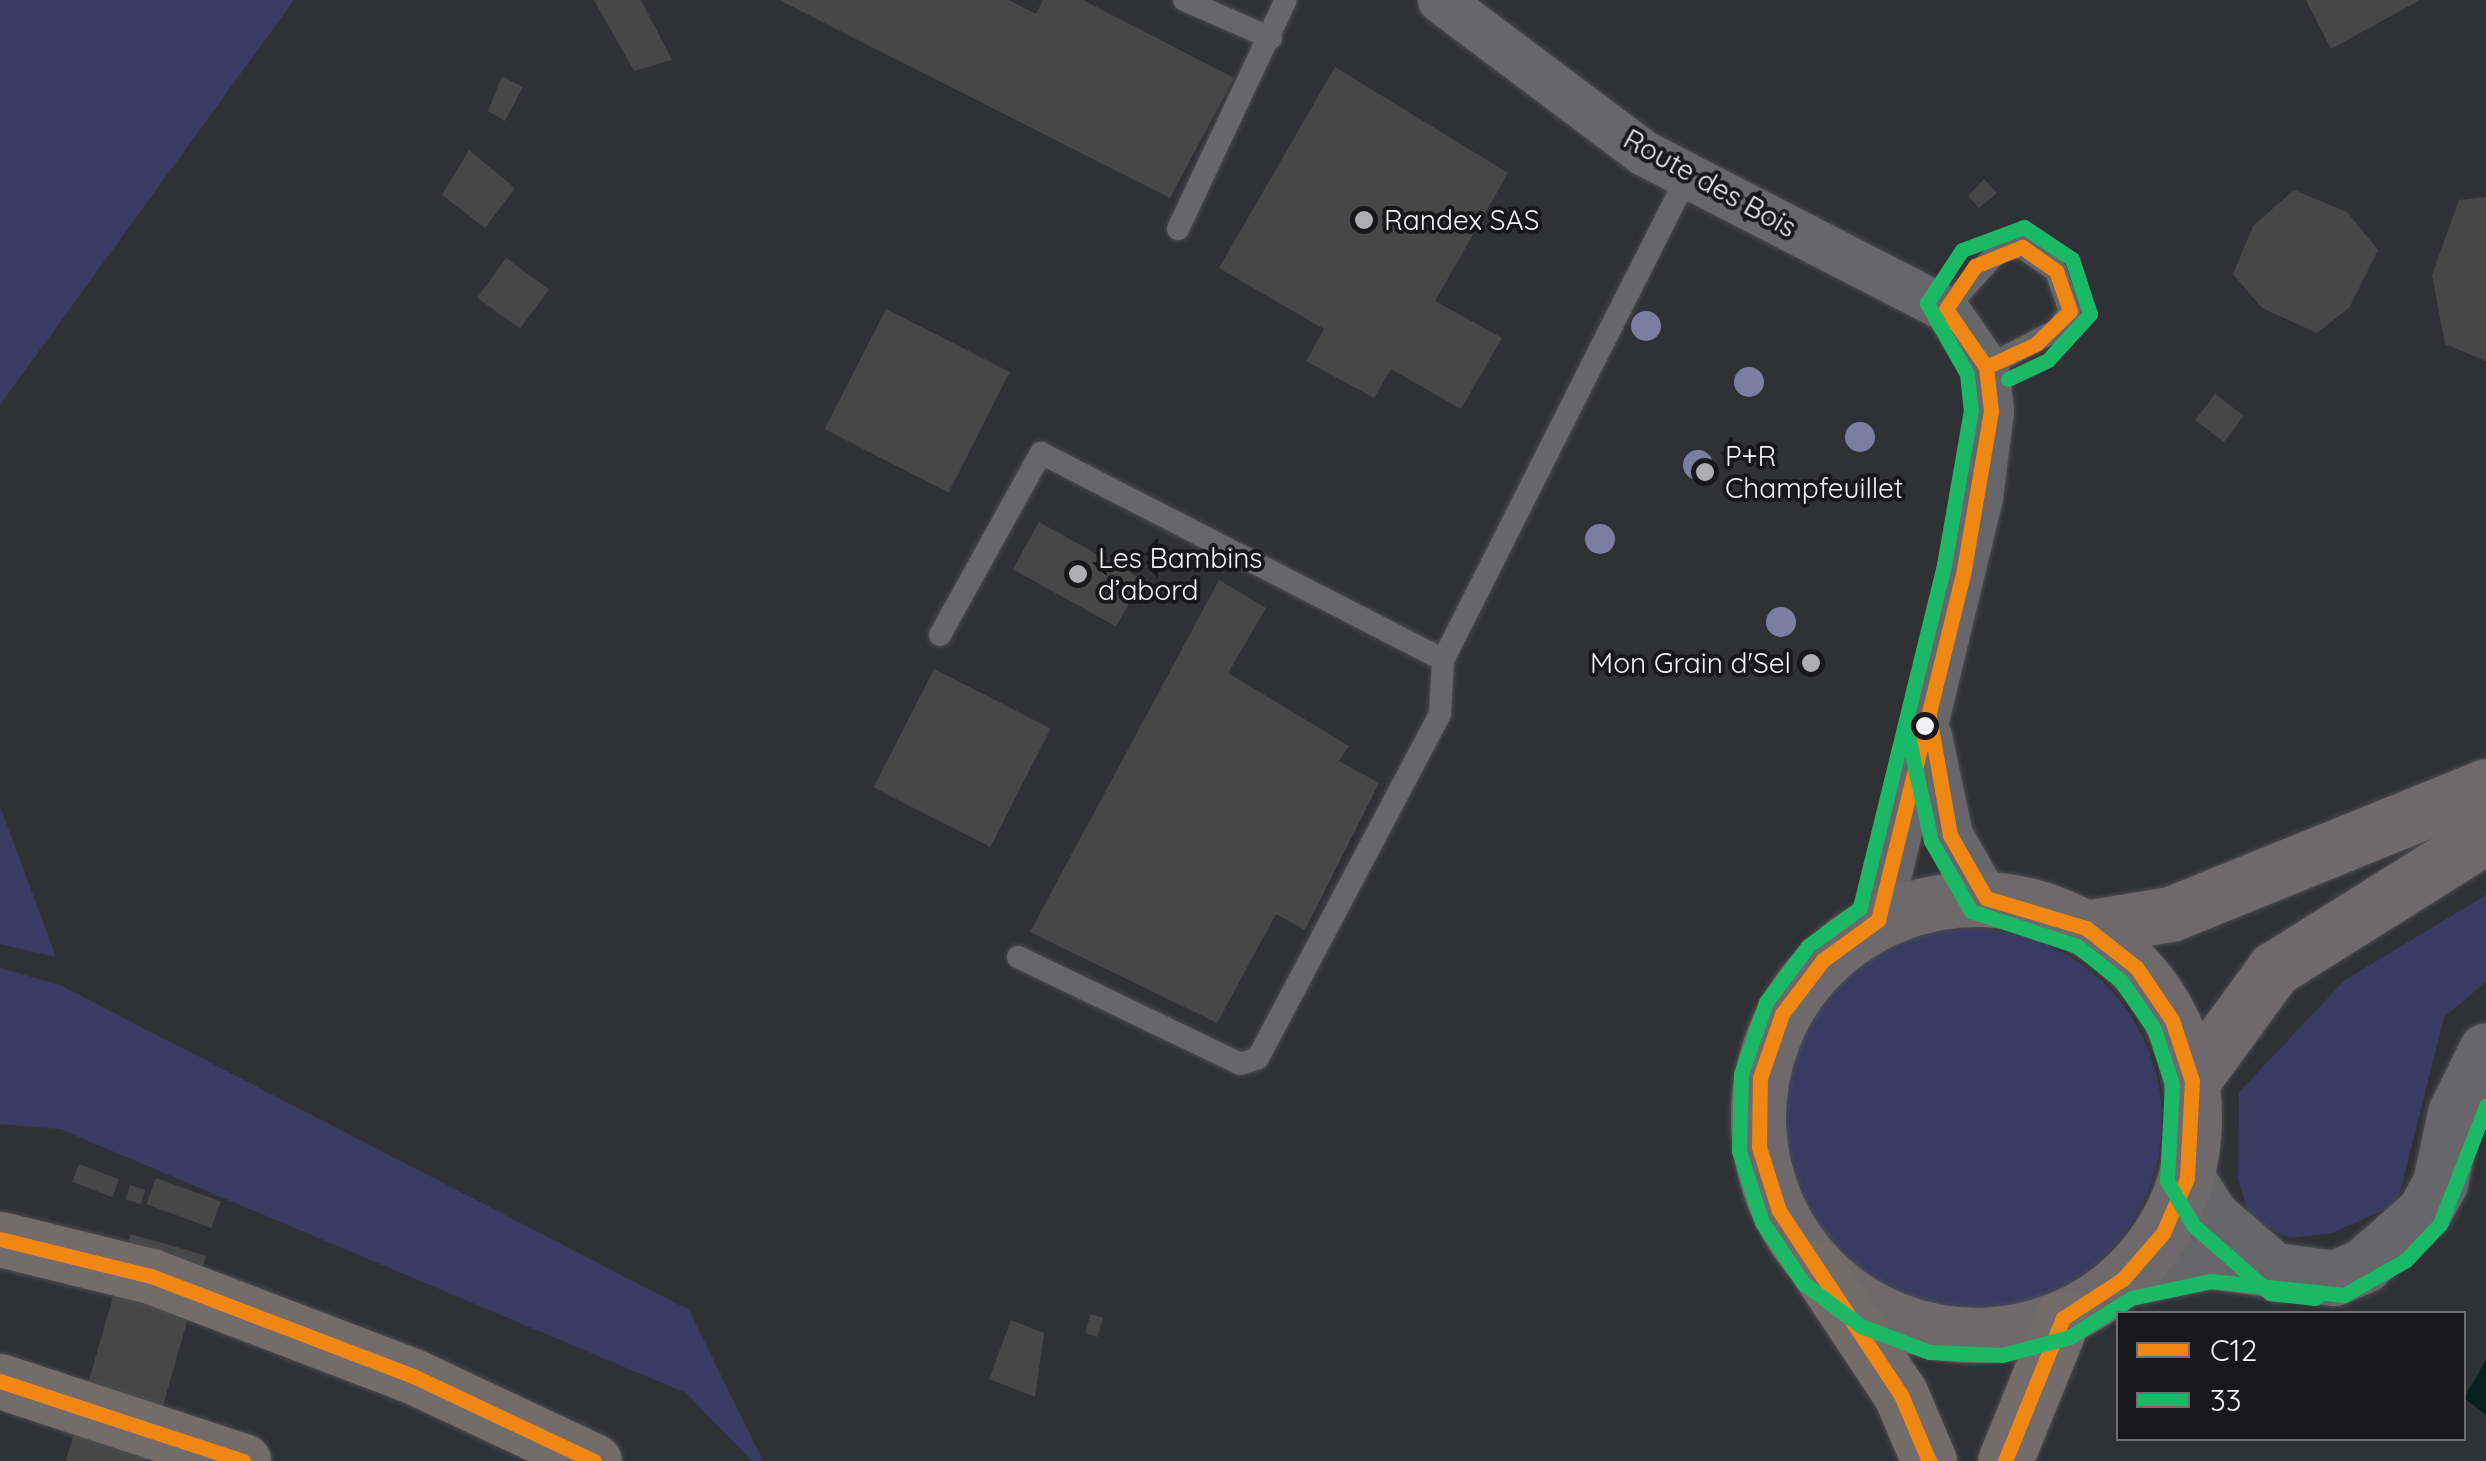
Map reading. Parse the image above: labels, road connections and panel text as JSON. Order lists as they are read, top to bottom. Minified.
{"streets":{"street":["Route des Bois"]},"places":["Randex SAS","P+R Champfeuillet","Les Bambins d’abord","Mon Grain d'Sel"],"lines":["transit line 33","transit line C12"],"legend":["C12","33"]}
